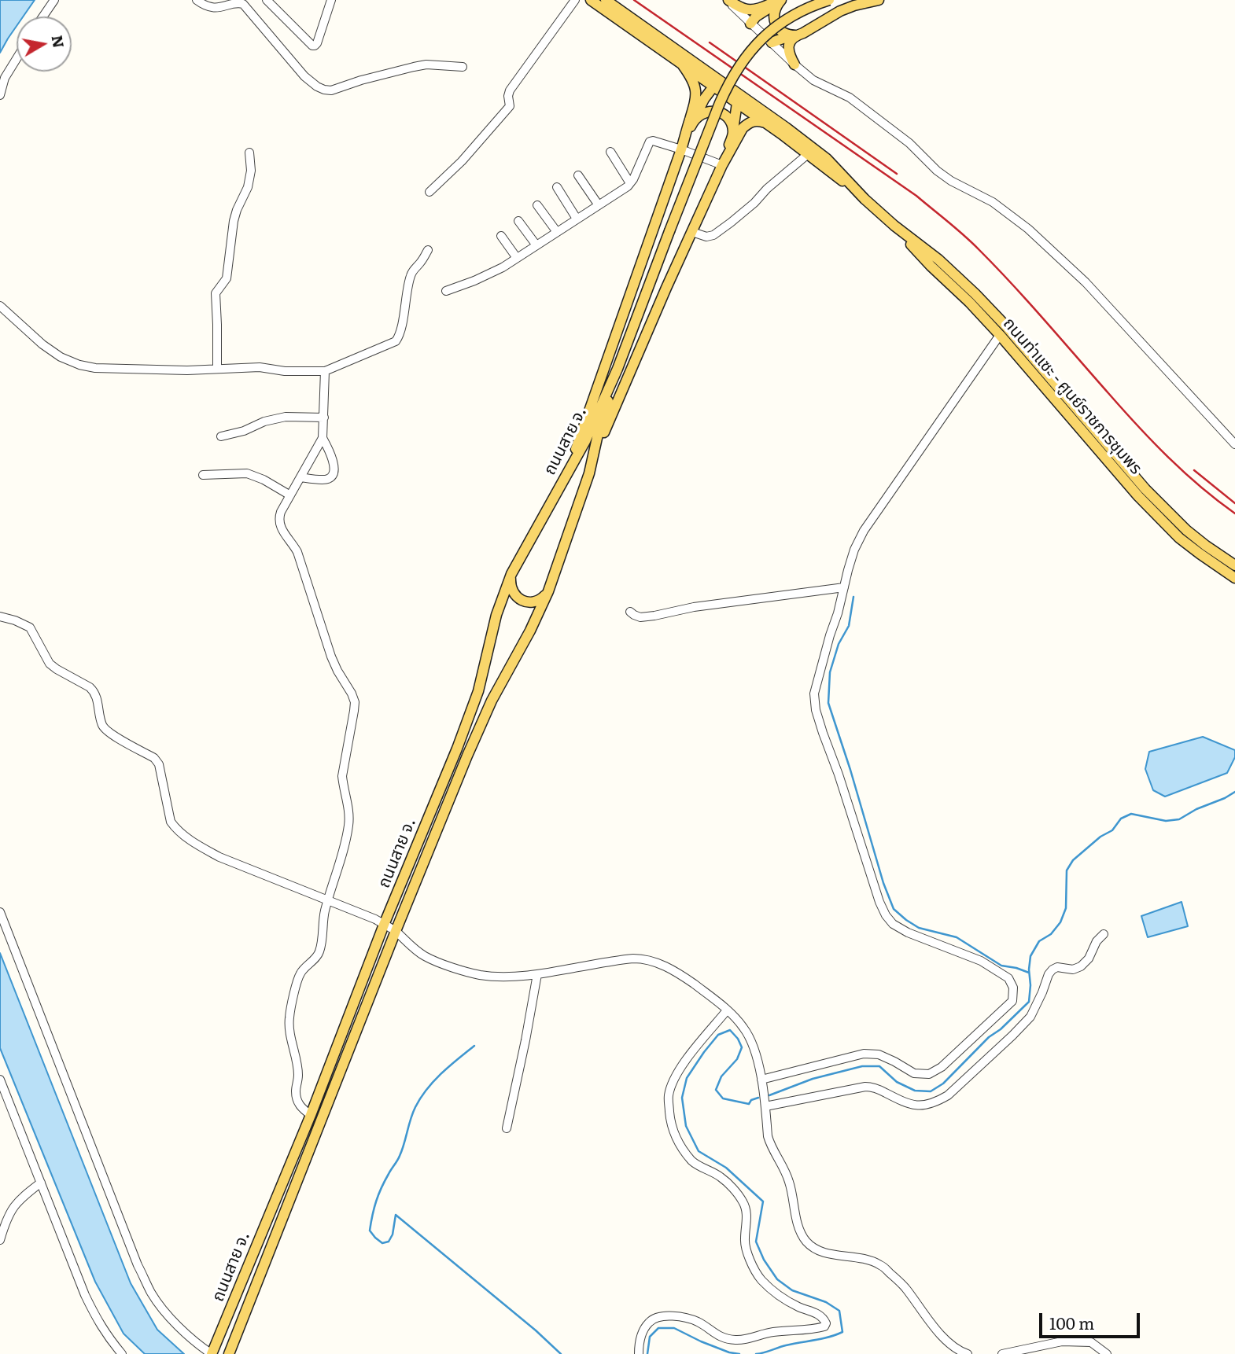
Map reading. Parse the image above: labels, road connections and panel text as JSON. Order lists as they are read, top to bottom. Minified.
{"streets":{"main road":["ถนนท่าแซะ - ศูนย์ราชการชุมพร","ถนนสาย จ."]},"scale_bar":"100 m","north":"right"}
